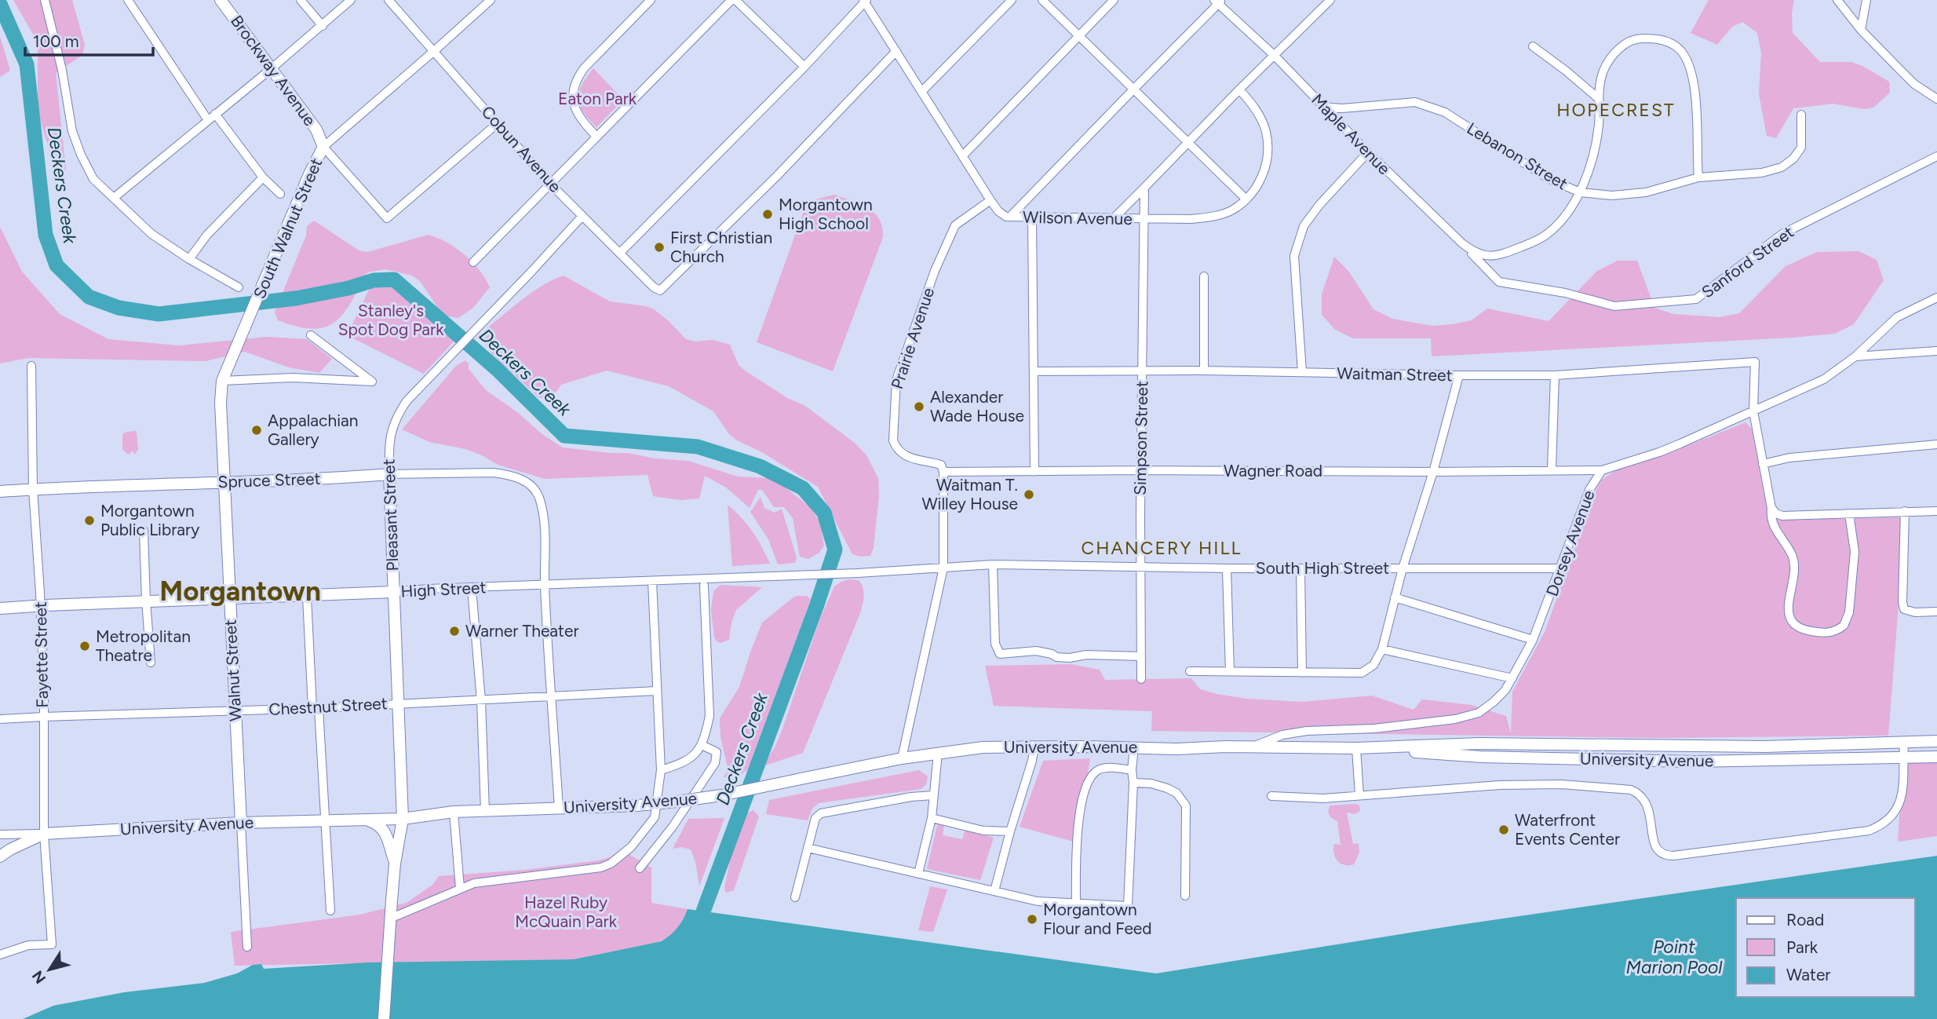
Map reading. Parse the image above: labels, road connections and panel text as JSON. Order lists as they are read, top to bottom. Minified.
{"streets":{"main road":["Brockway Avenue","South Walnut Street","Spruce Street","Pleasant Street","High Street","Walnut Street","University Avenue"],"street":["Maple Avenue","Cobun Avenue","Lebanon Street","Wilson Avenue","Sanford Street","Prairie Avenue","Waitman Street","Simpson Street","Wagner Road","Dorsey Avenue","South High Street","Fayette Street","Chestnut Street"]},"crossings":[["Brockway Avenue","Cobun Avenue"],["Brockway Avenue","South Walnut Street"],["Maple Avenue","Lebanon Street"],["Maple Avenue","Sanford Street"],["Cobun Avenue","Wilson Avenue"],["Cobun Avenue","South Walnut Street"],["Cobun Avenue","Pleasant Street"],["Wilson Avenue","Prairie Avenue"],["Wilson Avenue","Simpson Street"],["South Walnut Street","Walnut Street"],["Prairie Avenue","Wagner Road"],["Waitman Street","Simpson Street"],["Waitman Street","Dorsey Avenue"],["Simpson Street","Wagner Road"],["Simpson Street","South High Street"],["Wagner Road","Dorsey Avenue"],["Spruce Street","Pleasant Street"],["Spruce Street","High Street"],["Spruce Street","Fayette Street"],["Spruce Street","Walnut Street"],["Pleasant Street","High Street"],["Pleasant Street","Chestnut Street"],["Pleasant Street","University Avenue"],["Dorsey Avenue","South High Street"],["Dorsey Avenue","University Avenue"],["South High Street","High Street"],["High Street","Fayette Street"],["High Street","Walnut Street"],["Fayette Street","Chestnut Street"],["Fayette Street","University Avenue"],["Walnut Street","Chestnut Street"],["Walnut Street","University Avenue"]],"districts":["HOPECREST","CHANCERY HILL","Morgantown"],"water":["Deckers Creek","Point Marion Pool"],"parks":["Eaton Park","Stanley's Spot Dog Park","Hazel Ruby McQuain Park"],"places":["Morgantown High School","First Christian Church","Alexander Wade House","Appalachian Gallery","Waitman T. Willey House","Morgantown Public Library","Warner Theater","Metropolitan Theatre","Waterfront Events Center","Morgantown Flour and Feed"],"legend":["Road","Park","Water"],"scale_bar":"100 m","north":"bottom left"}
